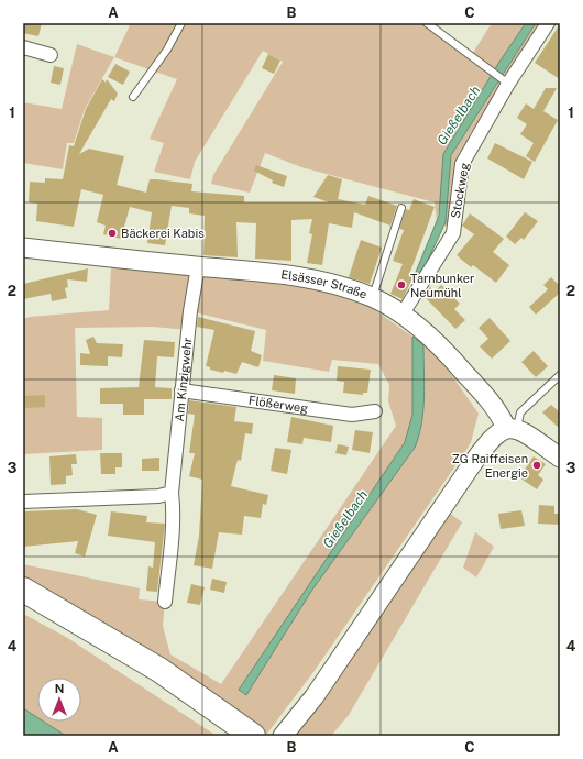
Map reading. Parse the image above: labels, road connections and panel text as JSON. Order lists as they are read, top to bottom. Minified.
{"streets":{"street":["Stockweg","Elsässer Straße","Am Kinzigwehr","Flößerweg"]},"crossings":[["Stockweg","Elsässer Straße"],["Elsässer Straße","Am Kinzigwehr"],["Am Kinzigwehr","Flößerweg"]],"water":["Gießelbach"],"places":["Bäckerei Kabis","Tarnbunker Neumühl","ZG Raiffeisen Energie"],"north":"top","grid":{"columns":["A","B","C"],"rows":["1","2","3","4"]}}
